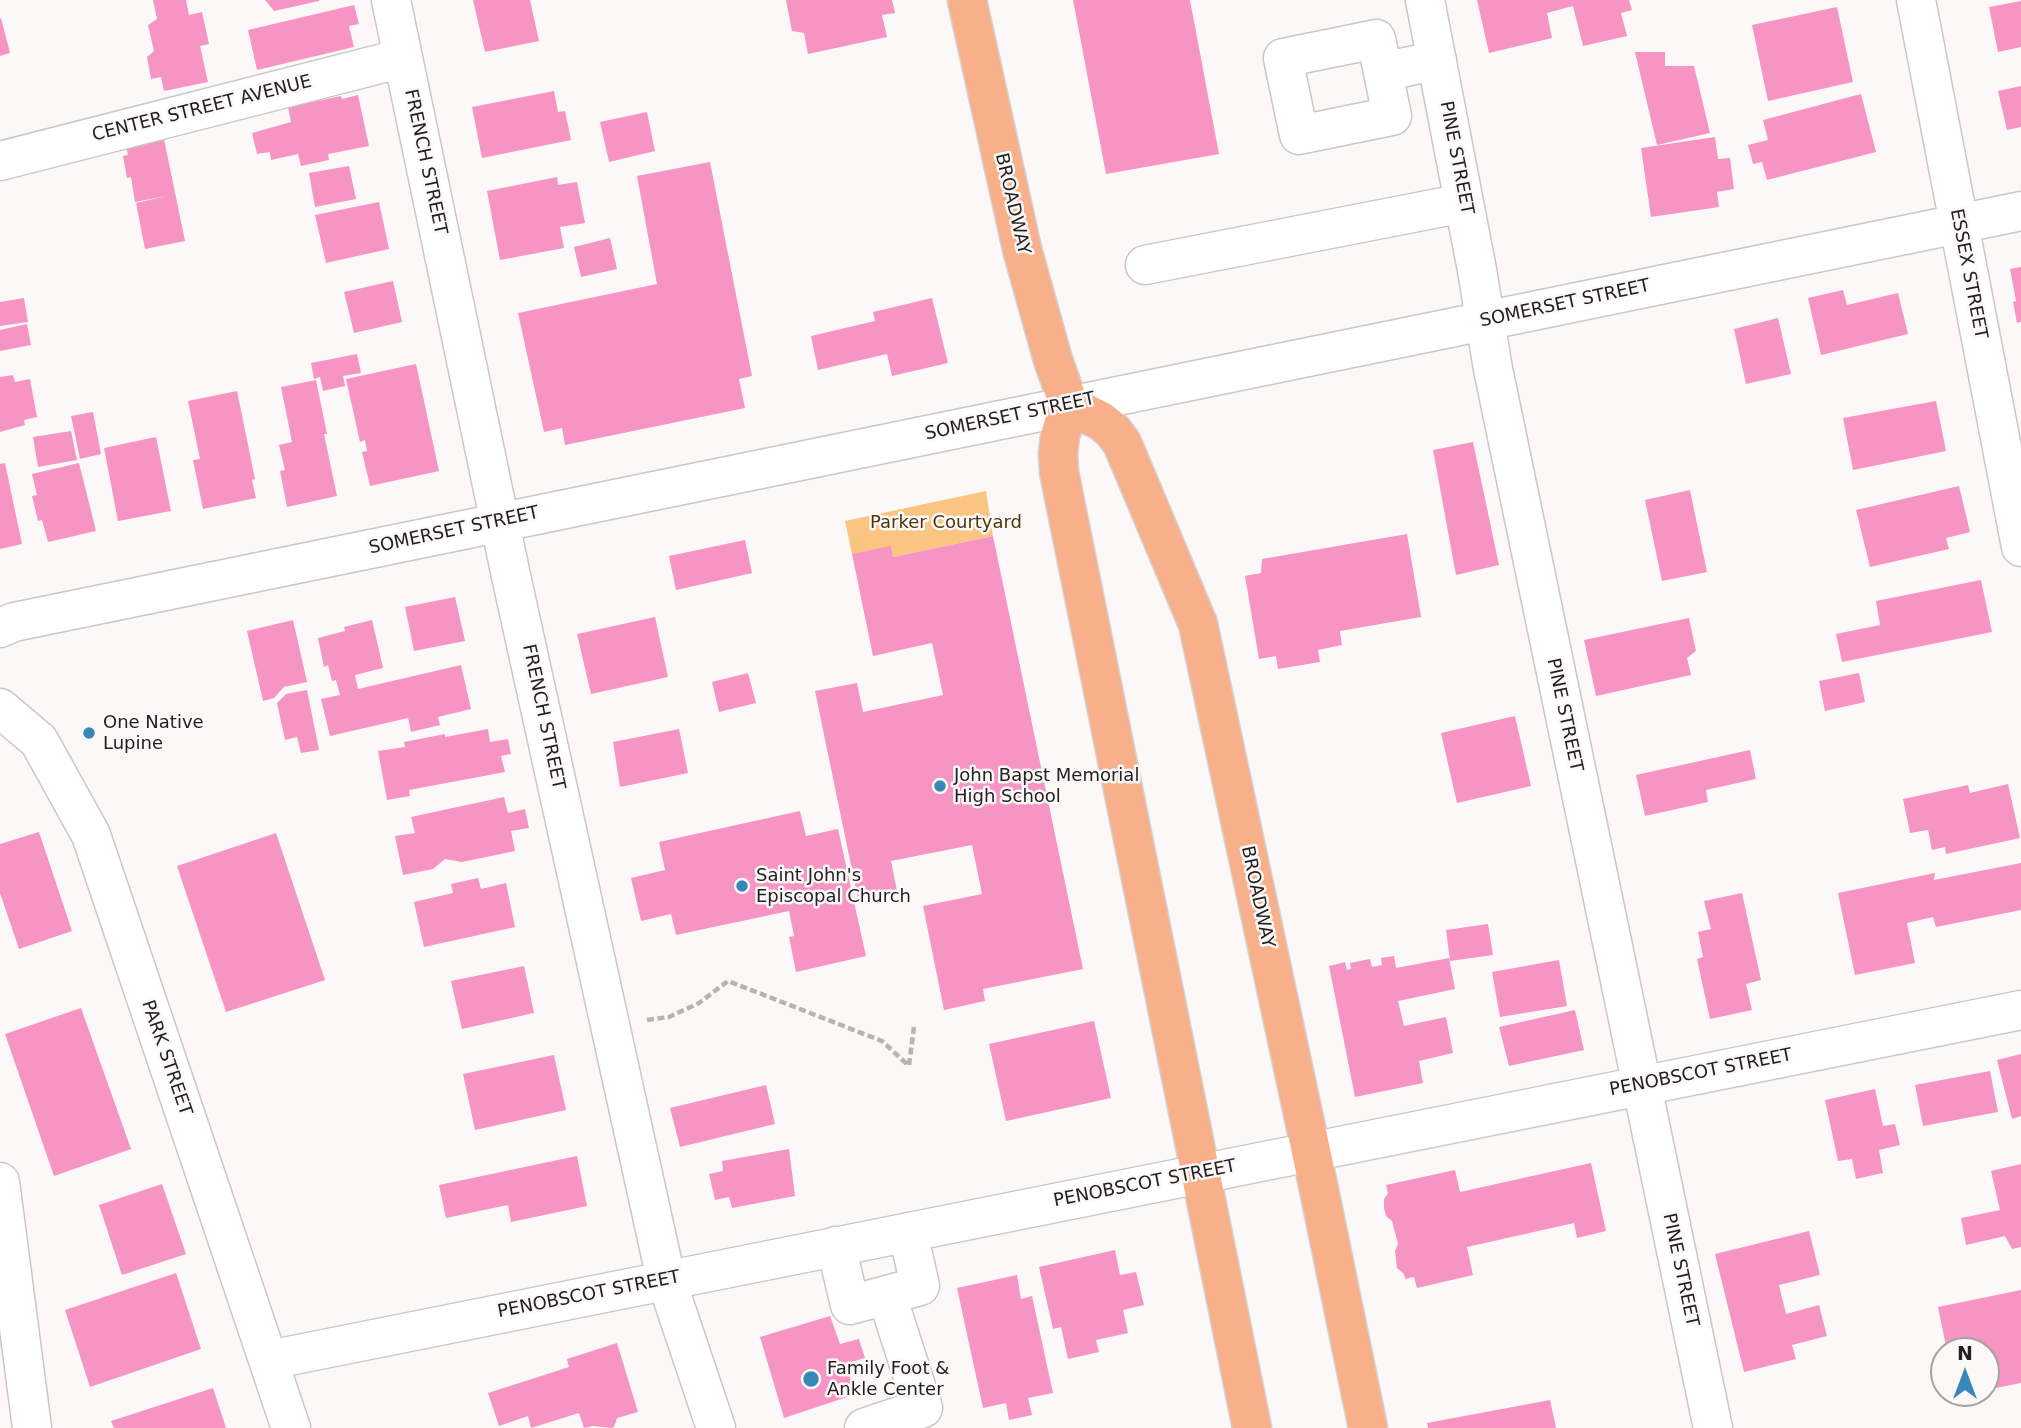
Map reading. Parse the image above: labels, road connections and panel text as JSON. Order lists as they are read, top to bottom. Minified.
{"streets":{"main road":["BROADWAY"],"street":["CENTER STREET AVENUE","PINE STREET","FRENCH STREET","ESSEX STREET","SOMERSET STREET","PARK STREET","PENOBSCOT STREET"]},"crossings":[["CENTER STREET AVENUE","FRENCH STREET"],["PINE STREET","SOMERSET STREET"],["PINE STREET","PENOBSCOT STREET"],["FRENCH STREET","SOMERSET STREET"],["FRENCH STREET","PENOBSCOT STREET"],["BROADWAY","SOMERSET STREET"],["BROADWAY","PENOBSCOT STREET"],["ESSEX STREET","SOMERSET STREET"],["PARK STREET","PENOBSCOT STREET"]],"parks":["Parker Courtyard"],"places":["One Native Lupine","John Bapst Memorial High School","Saint John's Episcopal Church","Family Foot & Ankle Center"],"north":"top"}
